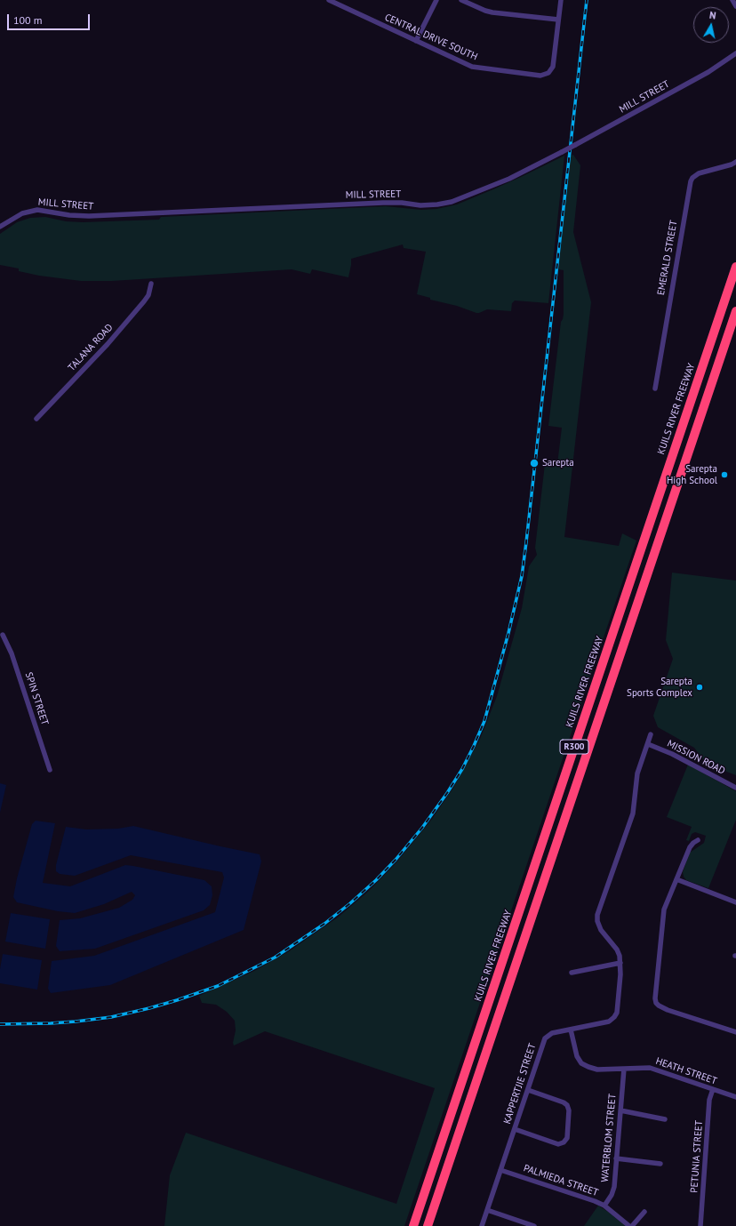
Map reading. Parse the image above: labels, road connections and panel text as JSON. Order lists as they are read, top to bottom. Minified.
{"streets":{"highway":["KUILS RIVER FREEWAY","R300"],"street":["CENTRAL DRIVE SOUTH","MILL STREET","EMERALD STREET","TALANA ROAD","SPIN STREET","MISSION ROAD","HEATH STREET","KAPPERTJIE STREET","WATERBLOM STREET","PETUNIA STREET","PALMIEDA STREET"]},"crossings":[["MISSION ROAD","KAPPERTJIE STREET"],["HEATH STREET","KAPPERTJIE STREET"],["HEATH STREET","WATERBLOM STREET"],["HEATH STREET","PETUNIA STREET"],["KAPPERTJIE STREET","PALMIEDA STREET"],["WATERBLOM STREET","PALMIEDA STREET"]],"places":["Sarepta","Sarepta High School","Sarepta Sports Complex"],"scale_bar":"100 m","north":"top"}
